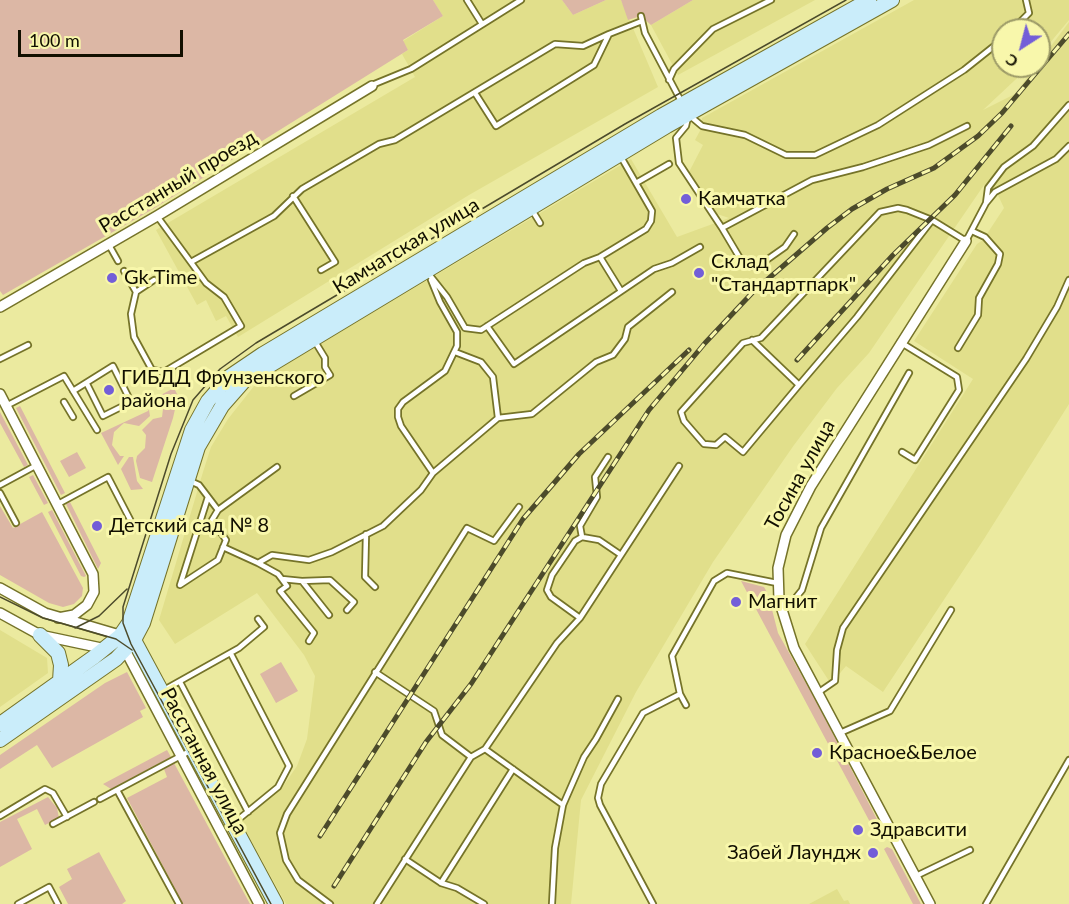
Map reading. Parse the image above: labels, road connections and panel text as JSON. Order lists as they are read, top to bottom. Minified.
{"streets":{"main road":["Камчатская улица","Расстанная улица"],"street":["Расстанный проезд","Тосина улица"]},"crossings":[["Камчатская улица","Расстанная улица"]],"places":["Камчатка","Склад \"Стандартпарк\"","Gk Time","ГИБДД Фрунзенского района","Детский сад № 8","Магнит","Красное&Белое","Здравсити","Забей Лаундж"],"scale_bar":"100 m","north":"bottom left"}
